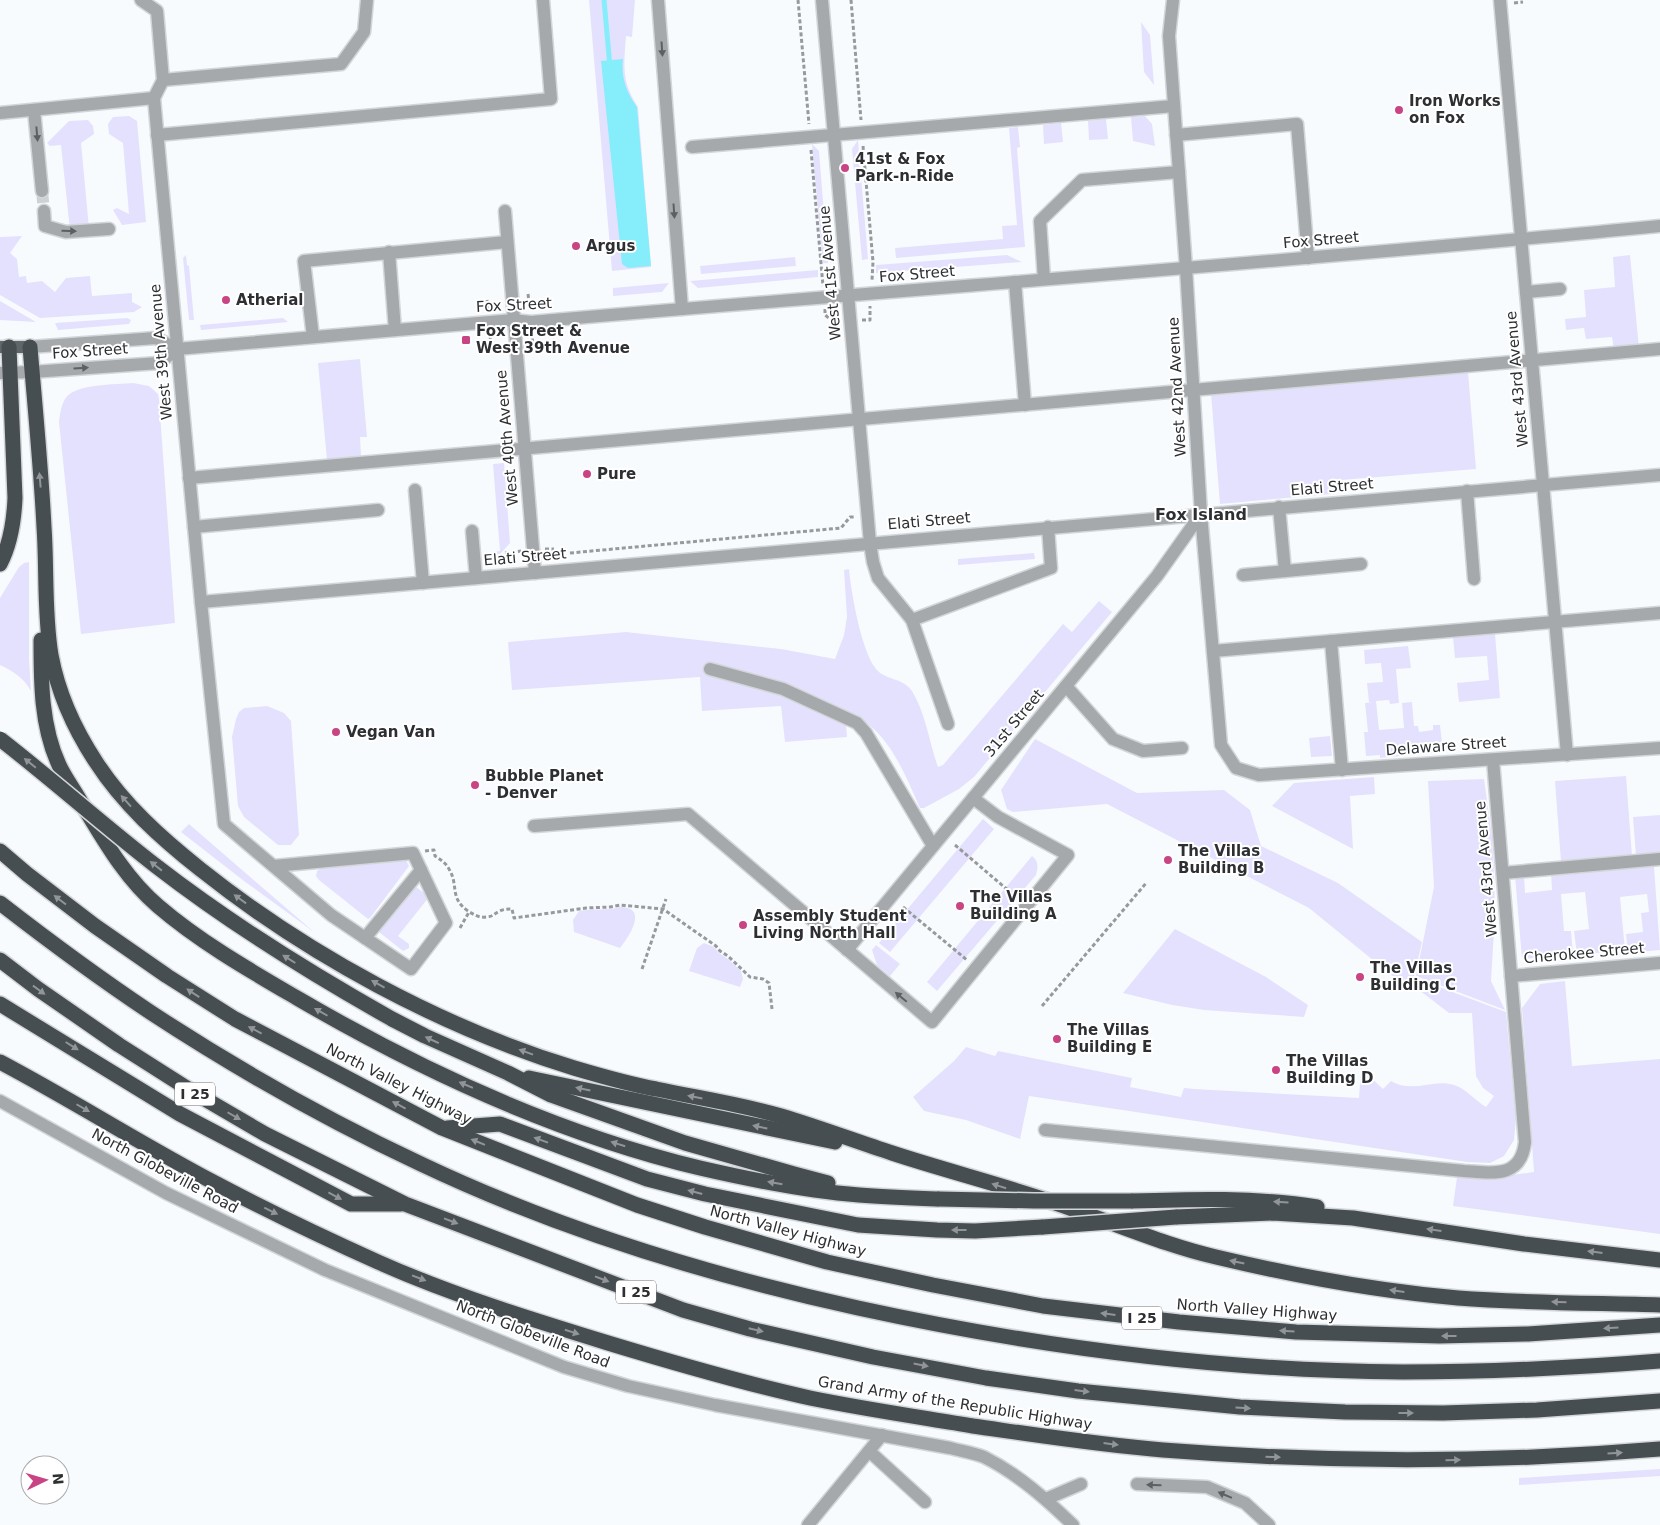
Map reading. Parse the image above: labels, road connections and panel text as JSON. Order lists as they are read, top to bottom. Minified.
{"streets":{"highway":["North Valley Highway","I 25","Grand Army of the Republic Highway"],"main road":["Fox Street"],"street":["West 41st Avenue","West 39th Avenue","West 43rd Avenue","West 42nd Avenue","West 40th Avenue","Elati Street","31st Street","Delaware Street","Cherokee Street","North Globeville Road"]},"crossings":[["Fox Street","West 41st Avenue"],["Fox Street","West 39th Avenue"],["Fox Street","West 43rd Avenue"],["Fox Street","West 42nd Avenue"],["Fox Street","West 40th Avenue"],["West 41st Avenue","Elati Street"],["West 39th Avenue","Elati Street"],["West 43rd Avenue","Elati Street"],["West 43rd Avenue","Delaware Street"],["West 43rd Avenue","Cherokee Street"],["West 42nd Avenue","Elati Street"],["West 42nd Avenue","31st Street"],["West 42nd Avenue","Delaware Street"],["West 40th Avenue","Elati Street"],["Elati Street","31st Street"]],"districts":["Fox Island"],"places":{"other":["Iron Works on Fox","41st & Fox Park-n-Ride","Argus","Atherial","Pure","Vegan Van","Bubble Planet - Denver","The Villas Building B","The Villas Building A","Assembly Student Living North Hall","The Villas Building C","The Villas Building E","The Villas Building D"],"transit":["Fox Street & West 39th Avenue"]},"north":"right"}
